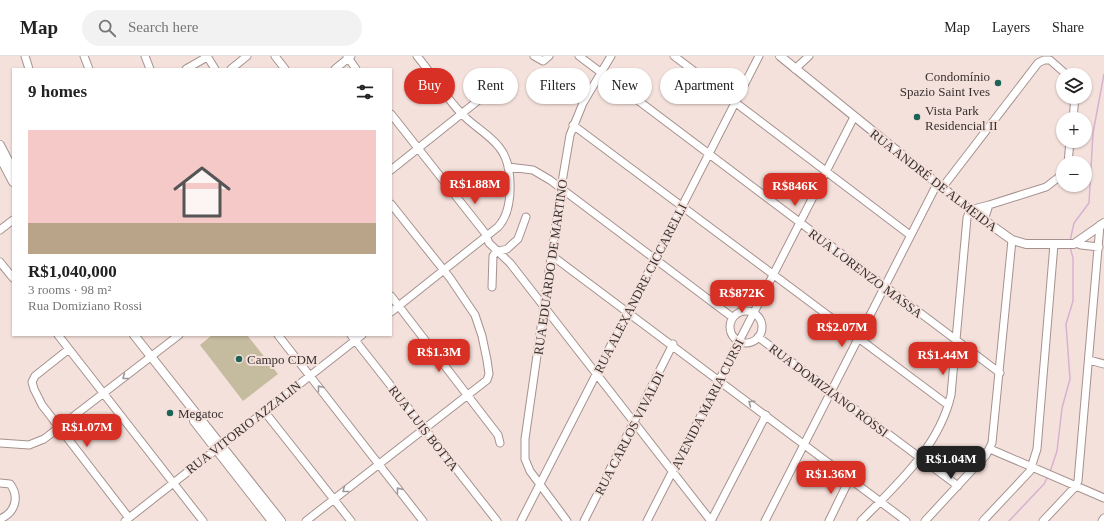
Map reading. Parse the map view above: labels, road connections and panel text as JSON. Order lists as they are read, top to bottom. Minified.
{"streets":{"main road":["RUA ANDRÉ DE ALMEIDA"],"street":["RUA EDUARDO DE MARTINO","RUA LORENZO MASSA","RUA ALEXANDRE CICCARELLI","RUA DOMIZIANO ROSSI","AVENIDA MARIA CURSI","RUA VITORIO AZZALIN","RUA LUIS BOTTA","RUA CARLOS VIVALDI"]},"crossings":[["RUA ANDRÉ DE ALMEIDA","AVENIDA MARIA CURSI"],["RUA EDUARDO DE MARTINO","RUA ALEXANDRE CICCARELLI"],["RUA LORENZO MASSA","RUA ALEXANDRE CICCARELLI"],["RUA LORENZO MASSA","AVENIDA MARIA CURSI"],["RUA VITORIO AZZALIN","RUA LUIS BOTTA"]],"places":["Condomínio Spazio Saint Ives","Vista Park Residencial II","Campo CDM","Megatoc"],"page":{"header":"Map","search":"Search here","nav":["Map","Layers","Share"],"map_buttons":["+","−"],"chip":["Buy","Rent","Filters","New","Apartment"],"heading":"9 homes","list":[{"name":"R$1,040,000","note":"3 rooms · 98 m² · Rua Domiziano Rossi"}],"price":["R$1.88M","R$846K","R$872K","R$2.07M","R$1.3M","R$1.44M","R$1.07M","R$1.04M","R$1.36M"]}}
